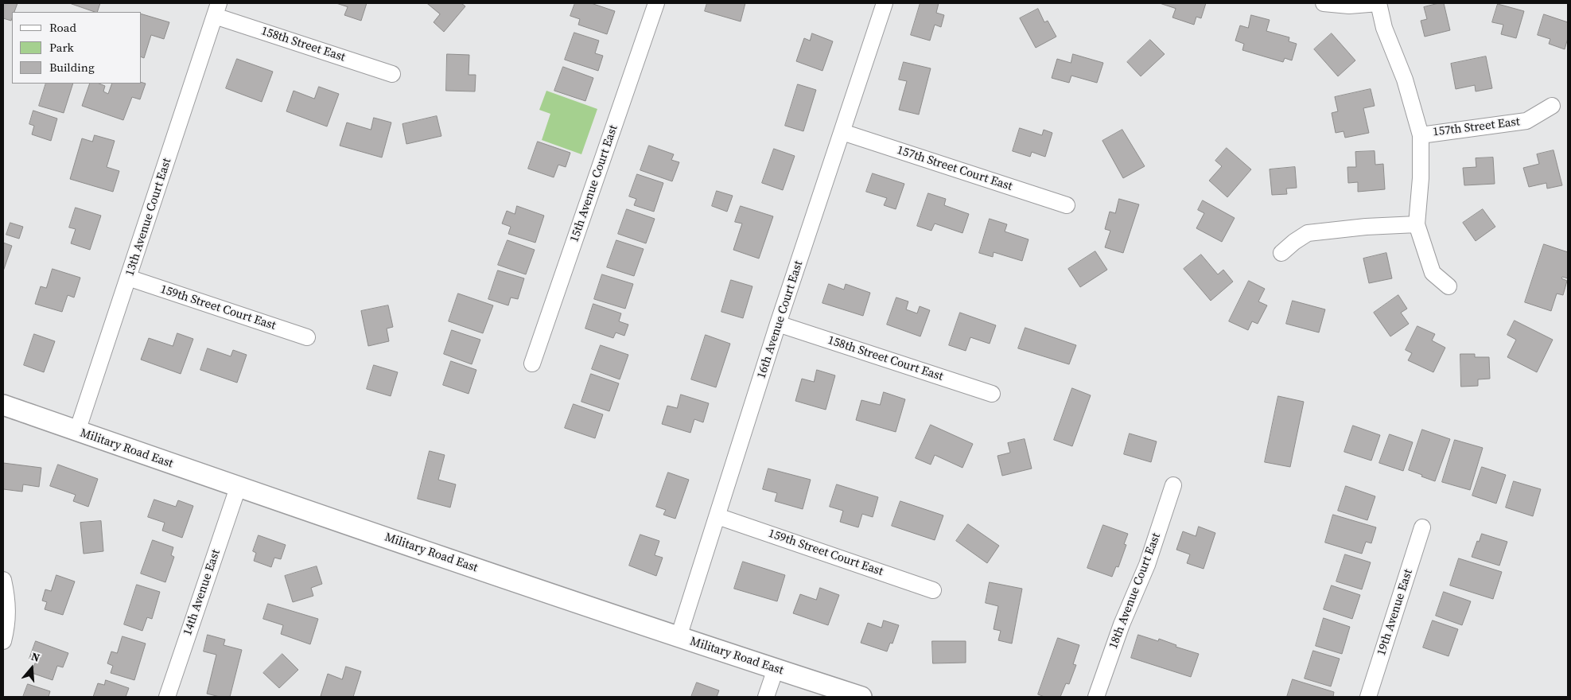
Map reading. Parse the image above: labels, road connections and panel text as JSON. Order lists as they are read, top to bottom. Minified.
{"streets":{"street":["158th Street East","157th Street East","157th Street Court East","15th Avenue Court East","13th Avenue Court East","159th Street Court East","16th Avenue Court East","158th Street Court East","Military Road East","18th Avenue Court East","14th Avenue East","19th Avenue East"]},"crossings":[["158th Street East","13th Avenue Court East"],["157th Street Court East","16th Avenue Court East"],["13th Avenue Court East","159th Street Court East"],["13th Avenue Court East","Military Road East"],["159th Street Court East","16th Avenue Court East"],["16th Avenue Court East","158th Street Court East"],["16th Avenue Court East","Military Road East"],["Military Road East","14th Avenue East"]],"legend":["Road","Park","Building"],"north":"top"}
